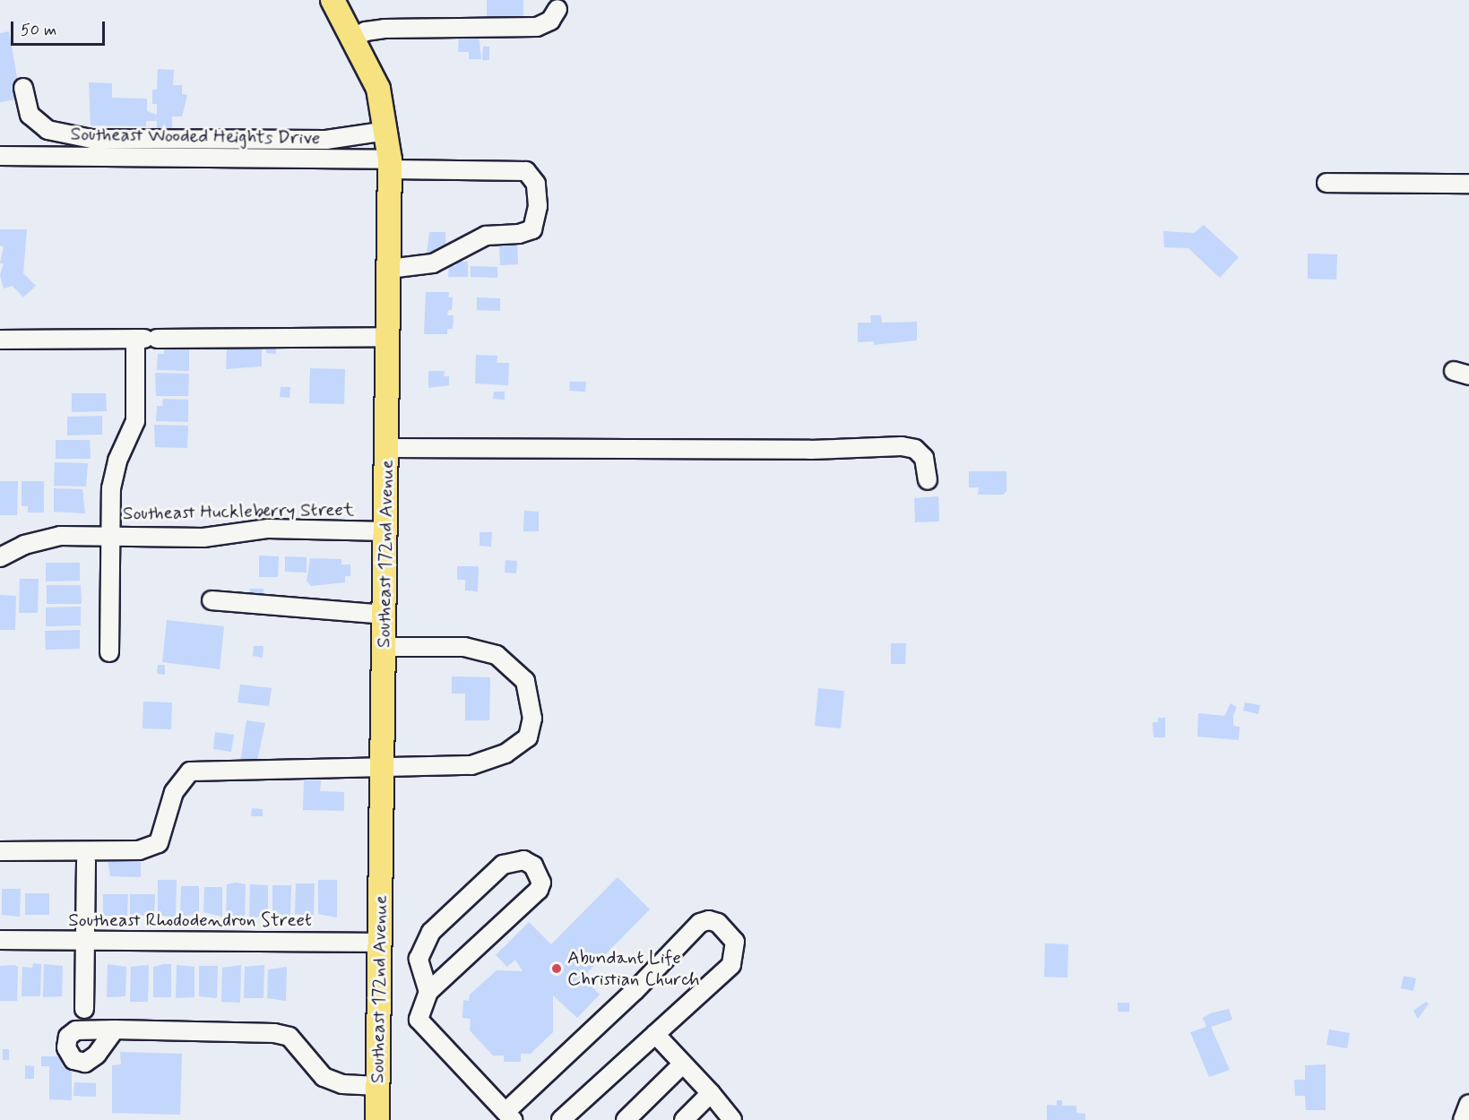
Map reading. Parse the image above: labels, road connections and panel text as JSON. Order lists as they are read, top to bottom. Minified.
{"streets":{"main road":["Southeast 172nd Avenue"],"street":["Southeast Wooded Heights Drive","Southeast Huckleberry Street","Southeast Rhododendron Street"]},"crossings":[["Southeast Wooded Heights Drive","Southeast 172nd Avenue"],["Southeast Huckleberry Street","Southeast 172nd Avenue"],["Southeast 172nd Avenue","Southeast Rhododendron Street"]],"places":["Abundant Life Christian Church"],"scale_bar":"50 m"}
